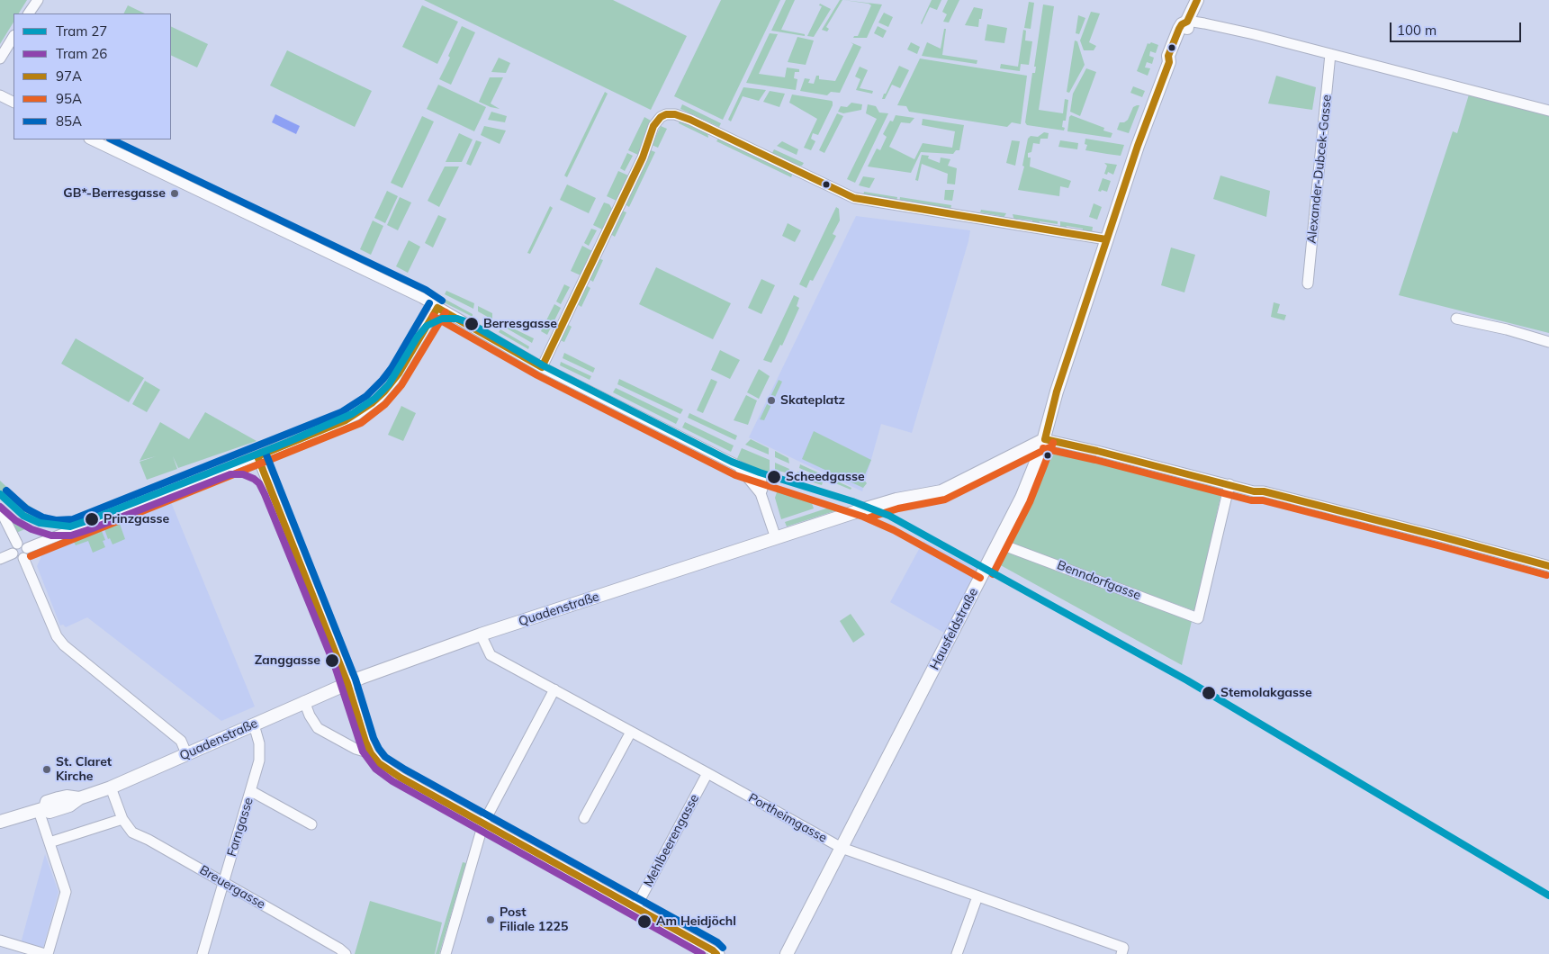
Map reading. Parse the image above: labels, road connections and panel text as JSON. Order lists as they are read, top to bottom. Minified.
{"streets":{"street":["Alexander-Dubcek-Gasse","Benndorfgasse","Quadenstraße","Hausfeldstraße","Portheimgasse","Farngasse","Mehlbeerengasse","Breuergasse"]},"crossings":[["Benndorfgasse","Hausfeldstraße"],["Quadenstraße","Hausfeldstraße"],["Quadenstraße","Portheimgasse"],["Quadenstraße","Farngasse"],["Hausfeldstraße","Portheimgasse"],["Portheimgasse","Mehlbeerengasse"],["Farngasse","Breuergasse"]],"places":["GB*-Berresgasse","Berresgasse","Skateplatz","Scheedgasse","Prinzgasse","Zanggasse","Stemolakgasse","St. Claret Kirche","Post Filiale 1225","Am Heidjöchl"],"lines":["transit line 97A","transit line 85A","transit line 95A","tram line 27","tram line 26"],"legend":["Tram 27","Tram 26","97A","95A","85A"],"scale_bar":"100 m"}
